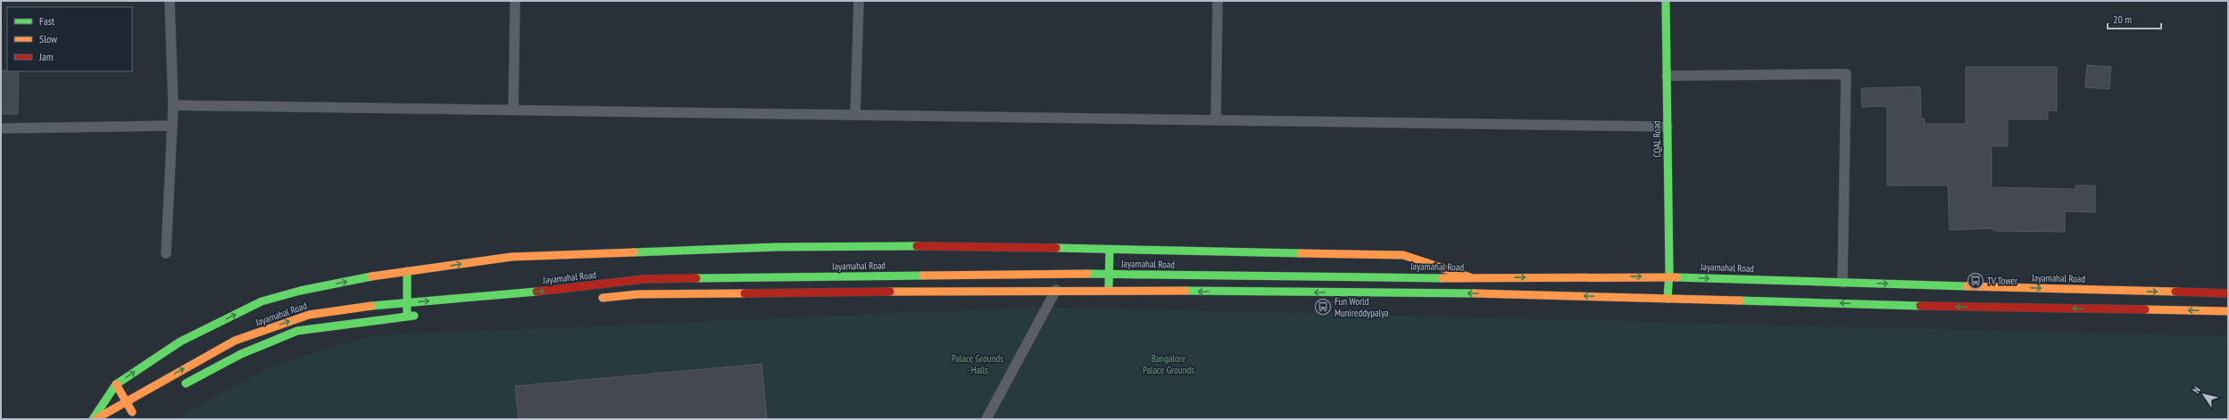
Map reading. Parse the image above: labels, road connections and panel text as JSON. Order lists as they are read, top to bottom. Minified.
{"streets":{"main road":["CQAL Road","Jayamahal Road"]},"crossings":[["CQAL Road","Jayamahal Road"]],"parks":["Palace Grounds - Halls","Bangalore Palace Grounds"],"places":{"bus stop":["TV Tower","Fun World Munireddypalya"]},"legend":["Fast","Slow","Jam"],"scale_bar":"20 m","north":"top left"}
